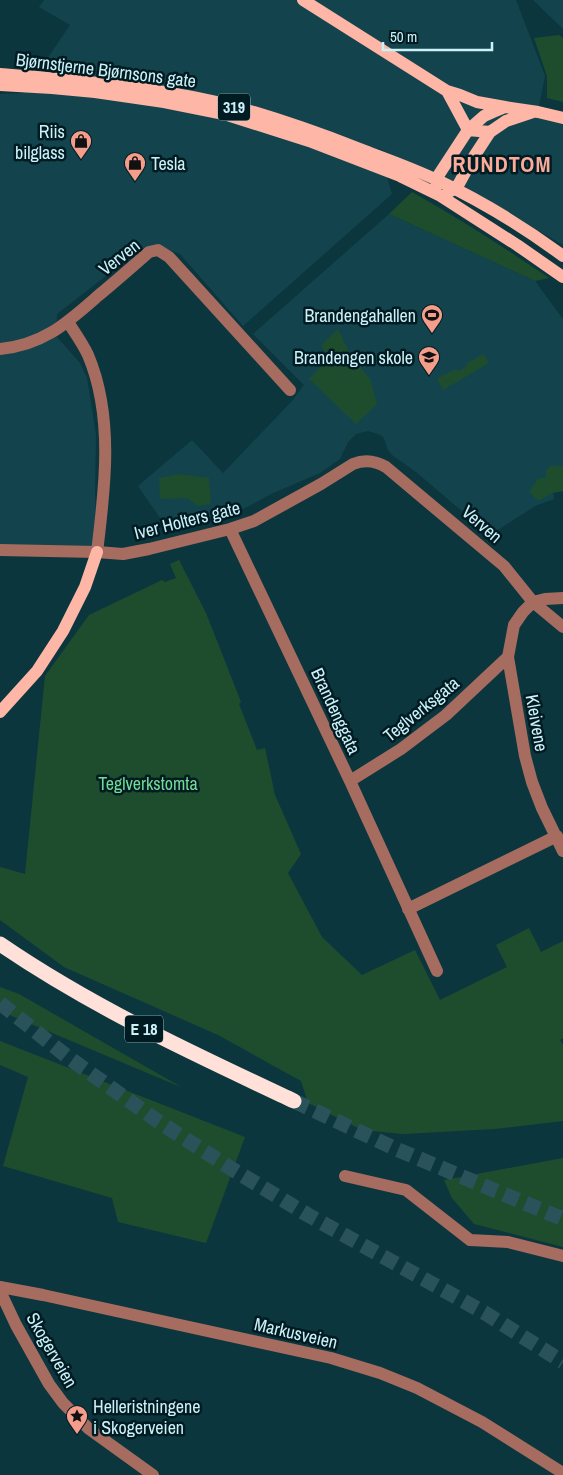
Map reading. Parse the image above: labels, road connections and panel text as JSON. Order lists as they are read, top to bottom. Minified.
{"streets":{"highway":["E 18"],"main road":["Bjørnstjerne Bjørnsons gate","319"],"street":["Verven","Iver Holters gate","Teglverksgata","Brandenggata","Kleivene","Markusveien","Skogerveien"]},"crossings":[["Bjørnstjerne Bjørnsons gate","319"],["Verven","Iver Holters gate"],["Verven","Kleivene"],["Iver Holters gate","Brandenggata"],["Teglverksgata","Brandenggata"],["Teglverksgata","Kleivene"]],"districts":["RUNDTOM"],"parks":["Teglverkstomta"],"places":{"shop":["Riis bilglass","Tesla"],"sports":["Brandengahallen"],"school or university":["Brandengen skole"],"place":["Helleristningene i Skogerveien"]},"scale_bar":"50 m"}
